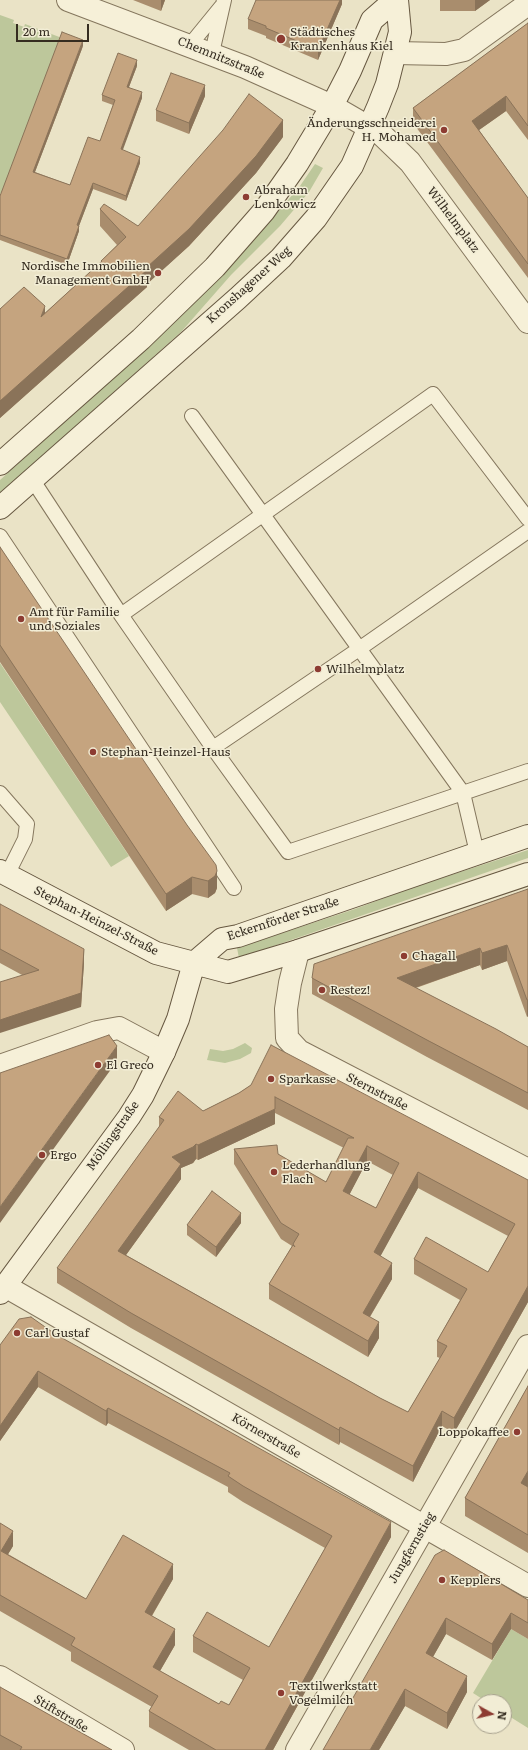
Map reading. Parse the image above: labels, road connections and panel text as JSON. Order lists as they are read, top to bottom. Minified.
{"streets":{"street":["Chemnitzstraße","Wilhelmplatz","Kronshagener Weg","Eckernförder Straße","Stephan-Heinzel-Straße","Sternstraße","Möllingstraße","Körnerstraße","Jungfernstieg","Stiftstraße"]},"crossings":[["Chemnitzstraße","Wilhelmplatz"],["Chemnitzstraße","Kronshagener Weg"],["Wilhelmplatz","Kronshagener Weg"],["Eckernförder Straße","Stephan-Heinzel-Straße"],["Eckernförder Straße","Möllingstraße"],["Stephan-Heinzel-Straße","Möllingstraße"],["Möllingstraße","Körnerstraße"],["Körnerstraße","Jungfernstieg"]],"places":["Städtisches Krankenhaus Kiel","Änderungsschneiderei H. Mohamed","Abraham Lenkowicz","Nordische Immobilien Management GmbH","Amt für Familie und Soziales","Wilhelmplatz","Stephan-Heinzel-Haus","Chagall","Restez!","El Greco","Sparkasse","Ergo","Lederhandlung Flach","Carl Gustaf","Loppokaffee","Kepplers","Textilwerkstatt Vogelmilch"],"scale_bar":"20 m","north":"right"}
